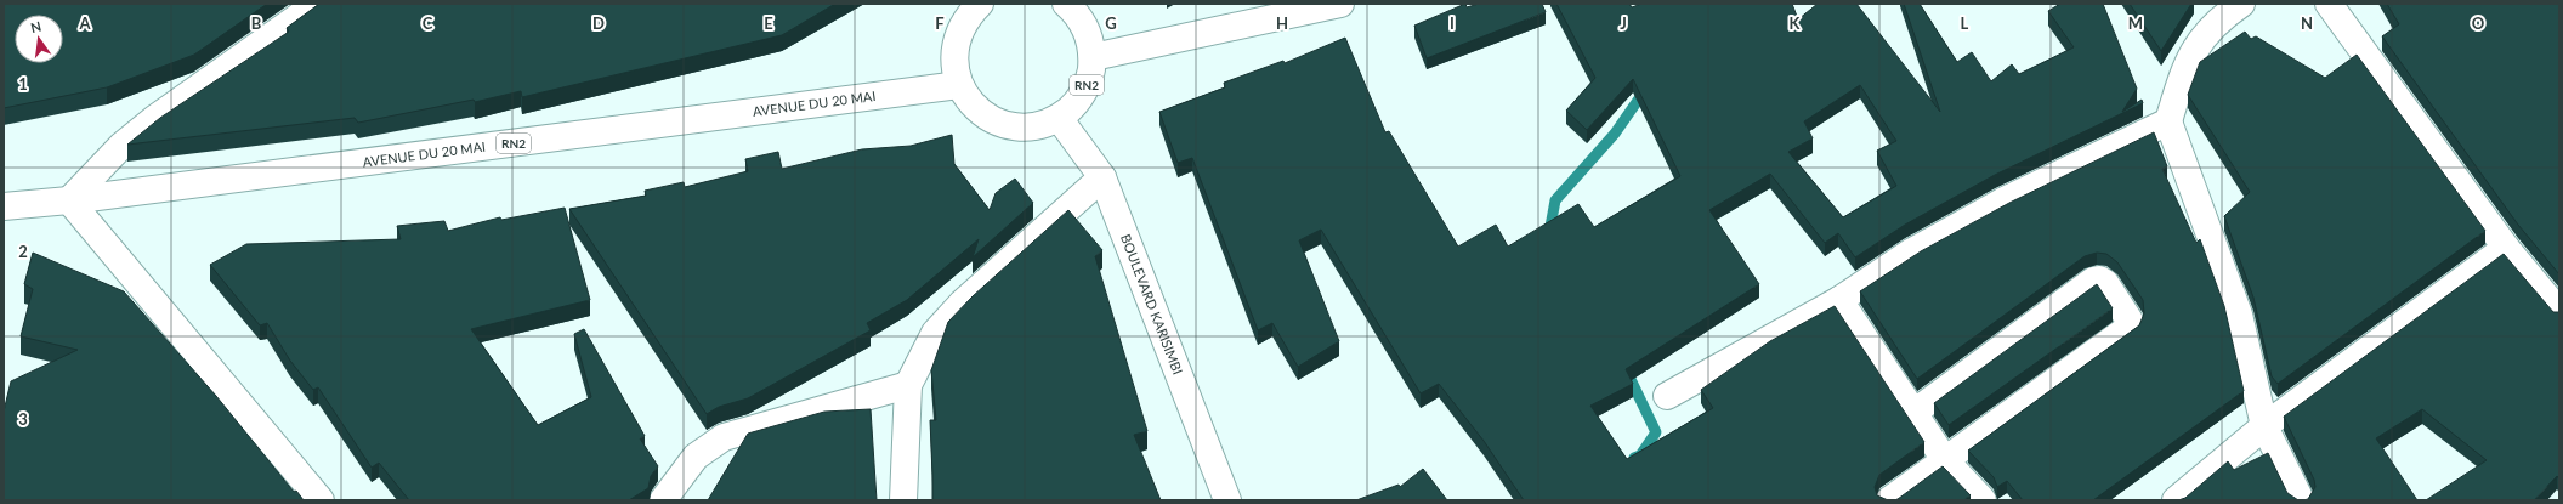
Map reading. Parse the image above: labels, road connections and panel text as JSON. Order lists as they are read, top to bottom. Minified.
{"streets":{"main road":["RN2","AVENUE DU 20 MAI","BOULEVARD KARISIMBI"]},"crossings":[["RN2","AVENUE DU 20 MAI"],["RN2","BOULEVARD KARISIMBI"]],"north":"top","grid":{"columns":["A","B","C","D","E","F","G","H","I","J","K","L","M","N","O"],"rows":["1","2","3"]}}
